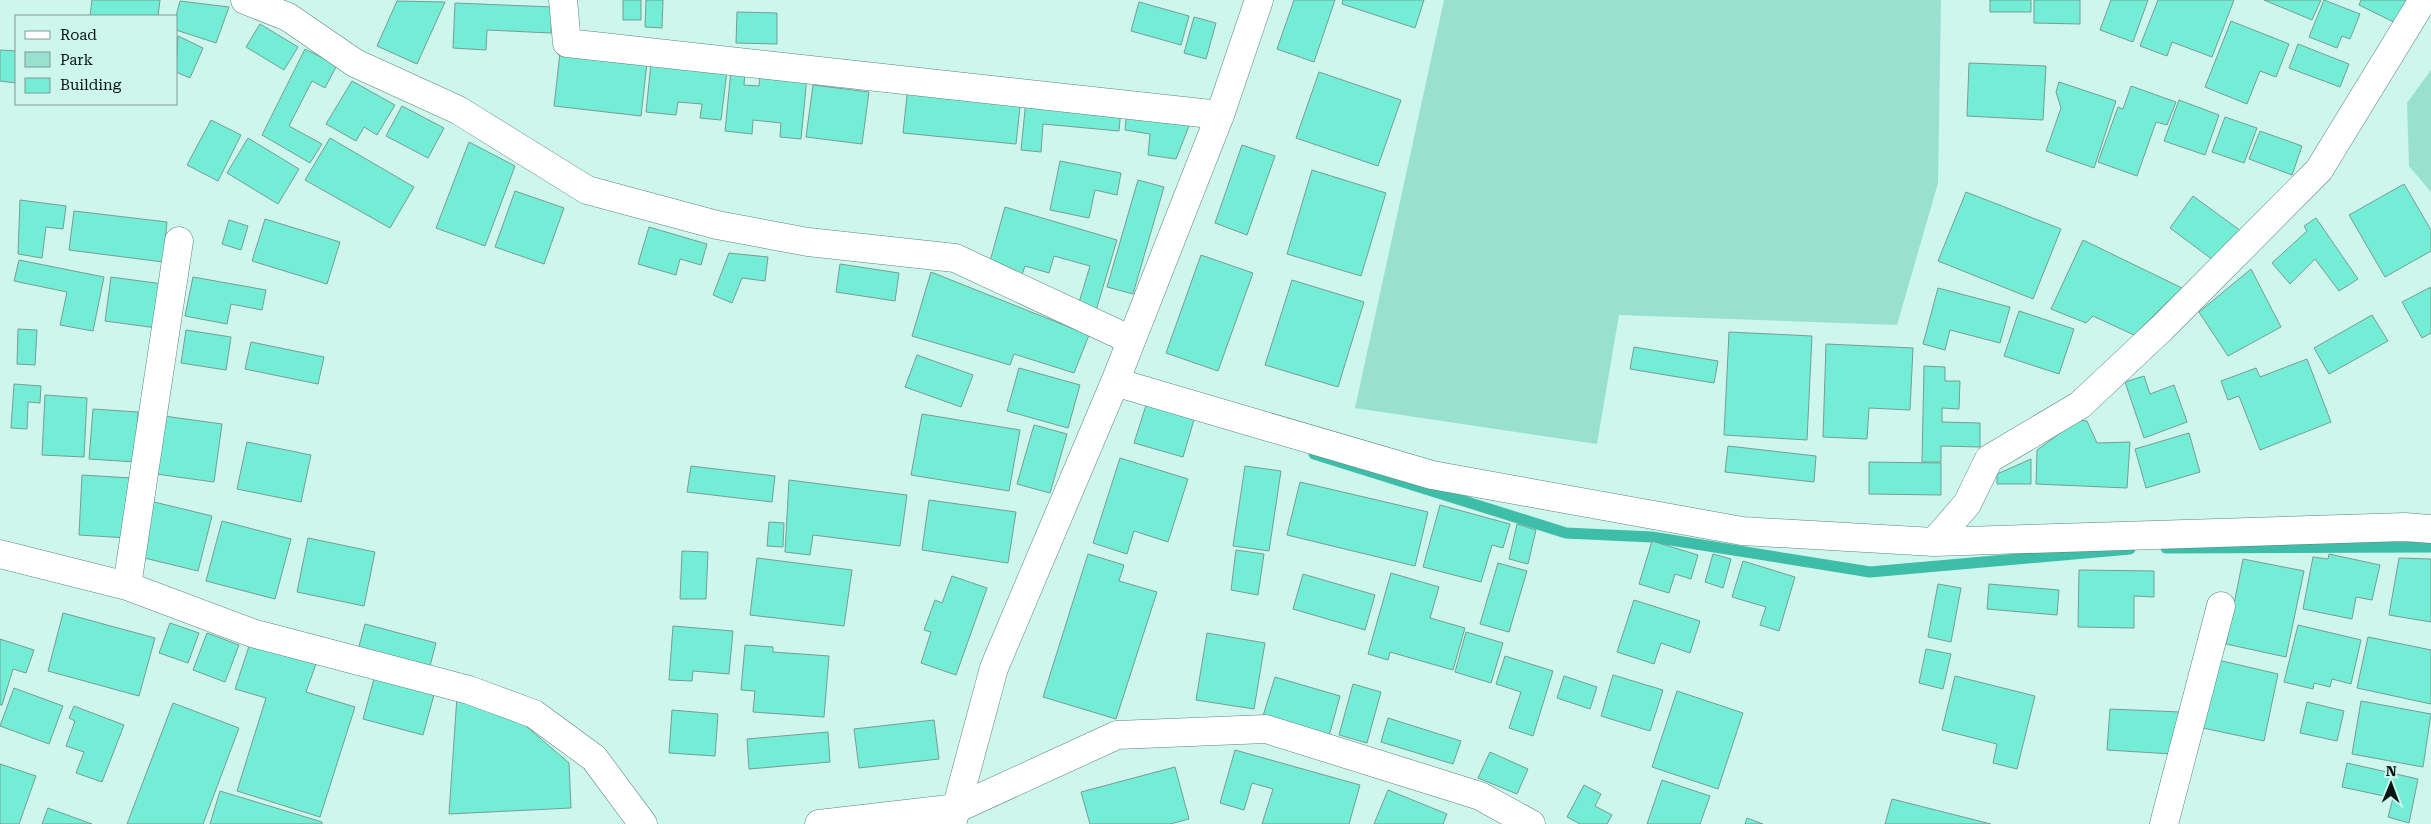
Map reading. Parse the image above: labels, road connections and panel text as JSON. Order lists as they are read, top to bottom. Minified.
{"legend":["Road","Park","Building"],"north":"top"}
